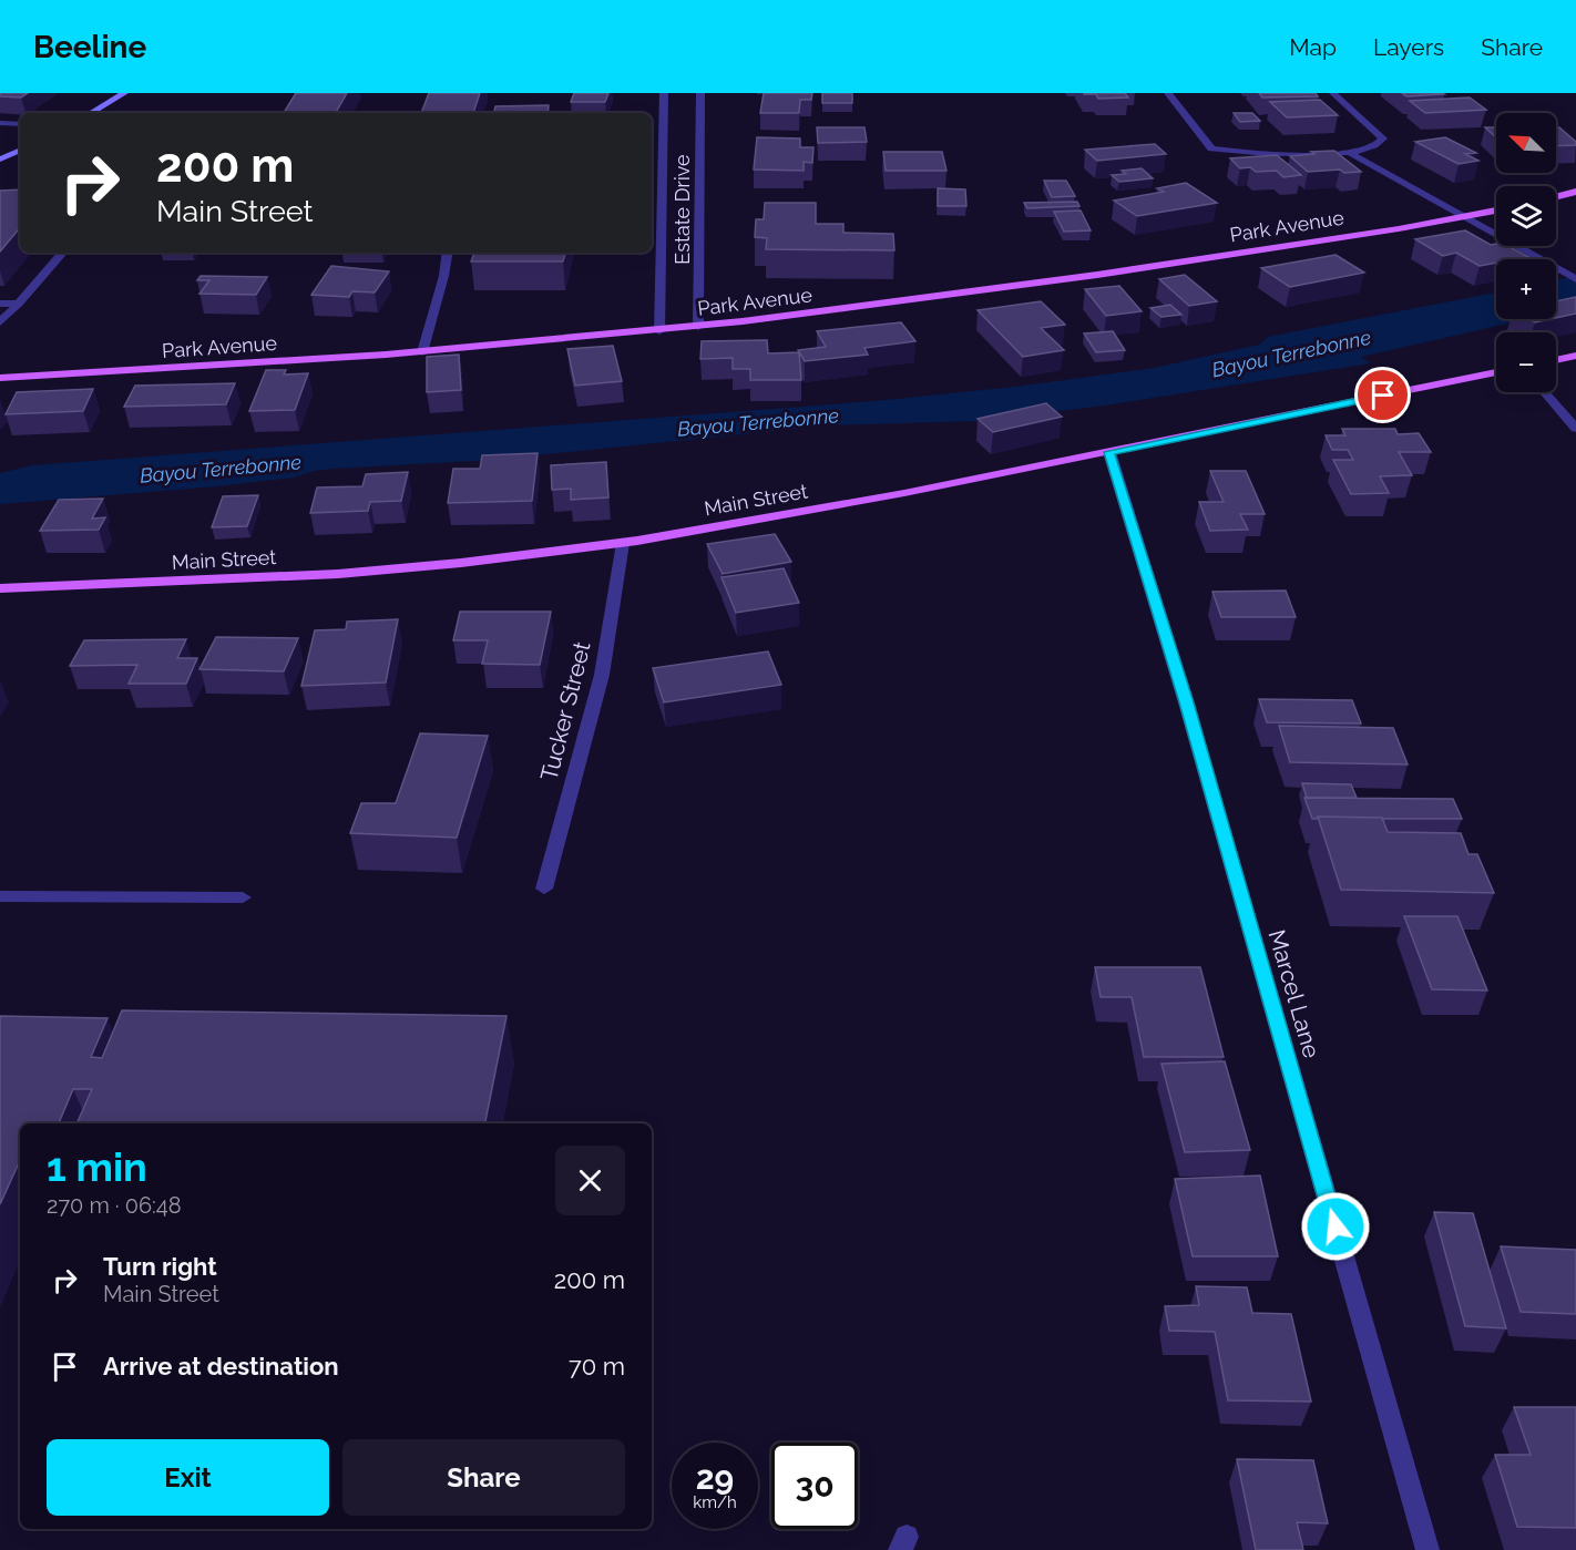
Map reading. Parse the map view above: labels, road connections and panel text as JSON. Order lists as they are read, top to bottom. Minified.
{"streets":{"main road":["Park Avenue","Main Street"],"street":["Estate Drive","Tucker Street","Marcel Lane"]},"crossings":[["Estate Drive","Park Avenue"],["Main Street","Tucker Street"],["Main Street","Marcel Lane"]],"water":["Bayou Terrebonne"],"north":"top left","page":{"header":"Beeline","nav":["Map","Layers","Share"],"map_buttons":["+","−"],"turn":["200 m","Main Street"],"heading":["1 min","270 m · 06:48"],"list":[{"name":"Turn right","note":"Main Street","value":"200 m"},{"name":"Arrive at destination","value":"70 m"}],"buttons":["Exit","Share"],"speed":"29 km/h","limit":"30"}}
